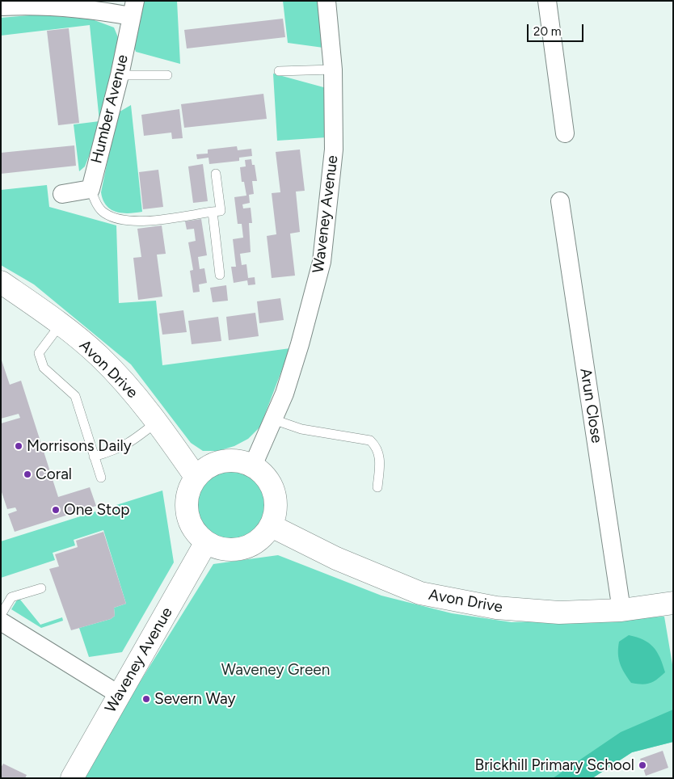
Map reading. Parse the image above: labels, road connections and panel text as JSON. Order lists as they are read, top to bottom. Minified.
{"streets":{"street":["Humber Avenue","Waveney Avenue","Avon Drive","Arun Close"]},"crossings":[["Waveney Avenue","Avon Drive"],["Avon Drive","Arun Close"]],"parks":["Waveney Green"],"places":["Morrisons Daily","Coral","One Stop","Severn Way","Brickhill Primary School"],"scale_bar":"20 m"}
